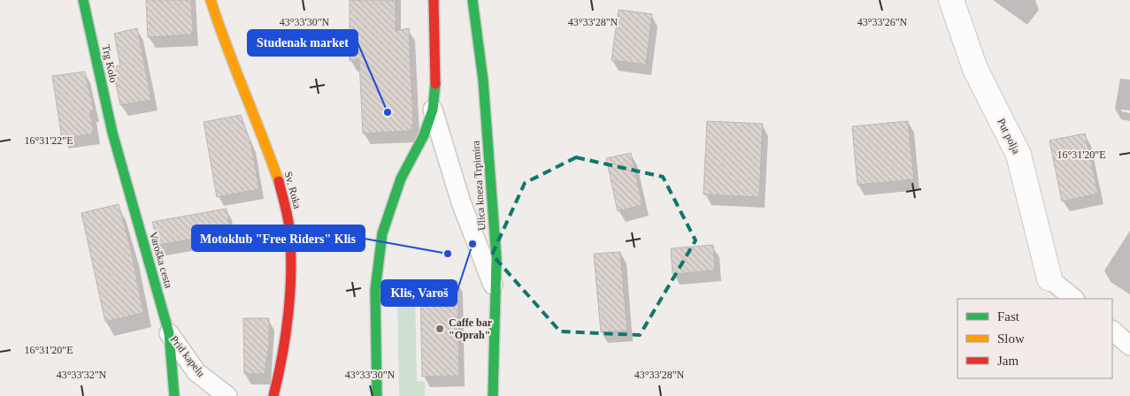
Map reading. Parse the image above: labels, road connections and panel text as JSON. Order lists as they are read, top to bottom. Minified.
{"streets":{"street":["Trg Kolo","Put polja","Ulica kneza Trpimira","Sv. Roka","Varoška cesta"],"lane":["Prid kapelu"]},"crossings":[["Trg Kolo","Varoška cesta"],["Varoška cesta","Prid kapelu"]],"places":["Studenak market","Klis, Varoš","Motoklub \"Free Riders\" Klis","Caffe bar \"Oprah\""],"legend":["Fast","Slow","Jam"],"coordinates":["43°33'30\"N","43°33'28\"N","43°33'26\"N","16°31'22\"E","16°31'20\"E","43°33'32\"N"]}
